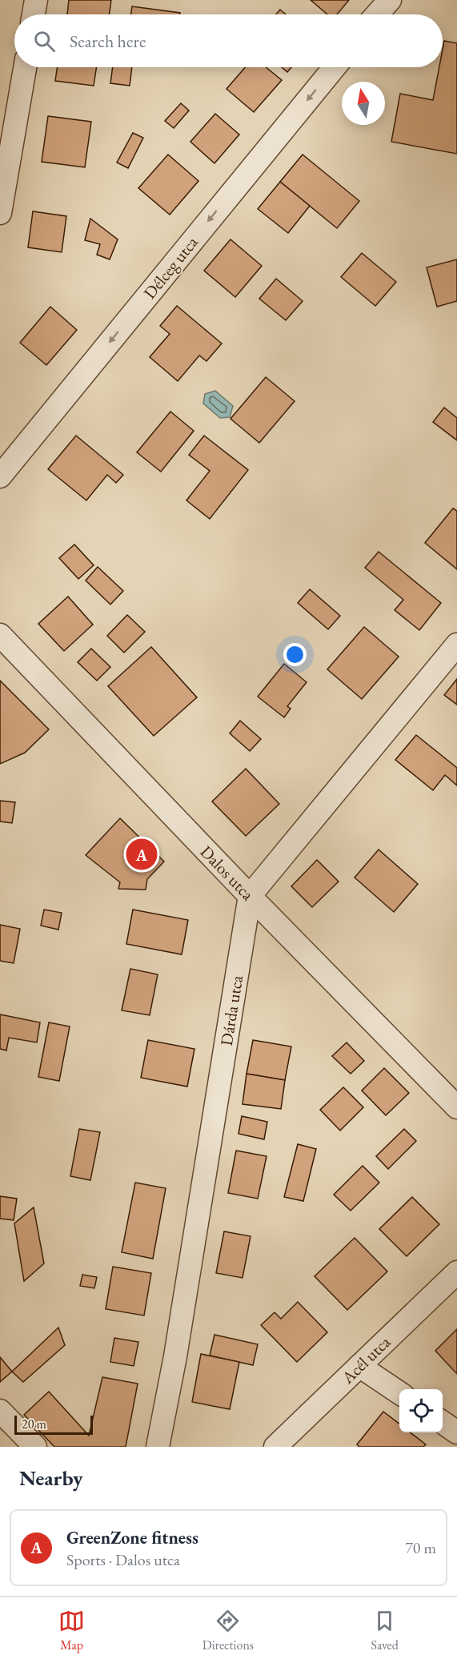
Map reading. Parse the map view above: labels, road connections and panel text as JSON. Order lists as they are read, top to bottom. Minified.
{"streets":{"street":["Délceg utca","Dalos utca","Dárda utca","Acél utca"]},"crossings":[["Dalos utca","Dárda utca"]],"one_way":["Délceg utca"],"scale_bar":"20 m","north":"top","page":{"search":"Search here","pins":"A","scale":"20 m","heading":"Nearby","list":[{"mark":"A","name":"GreenZone fitness","note":"Sports · Dalos utca","value":"70 m"}],"nav":["Map","Directions","Saved"]}}
